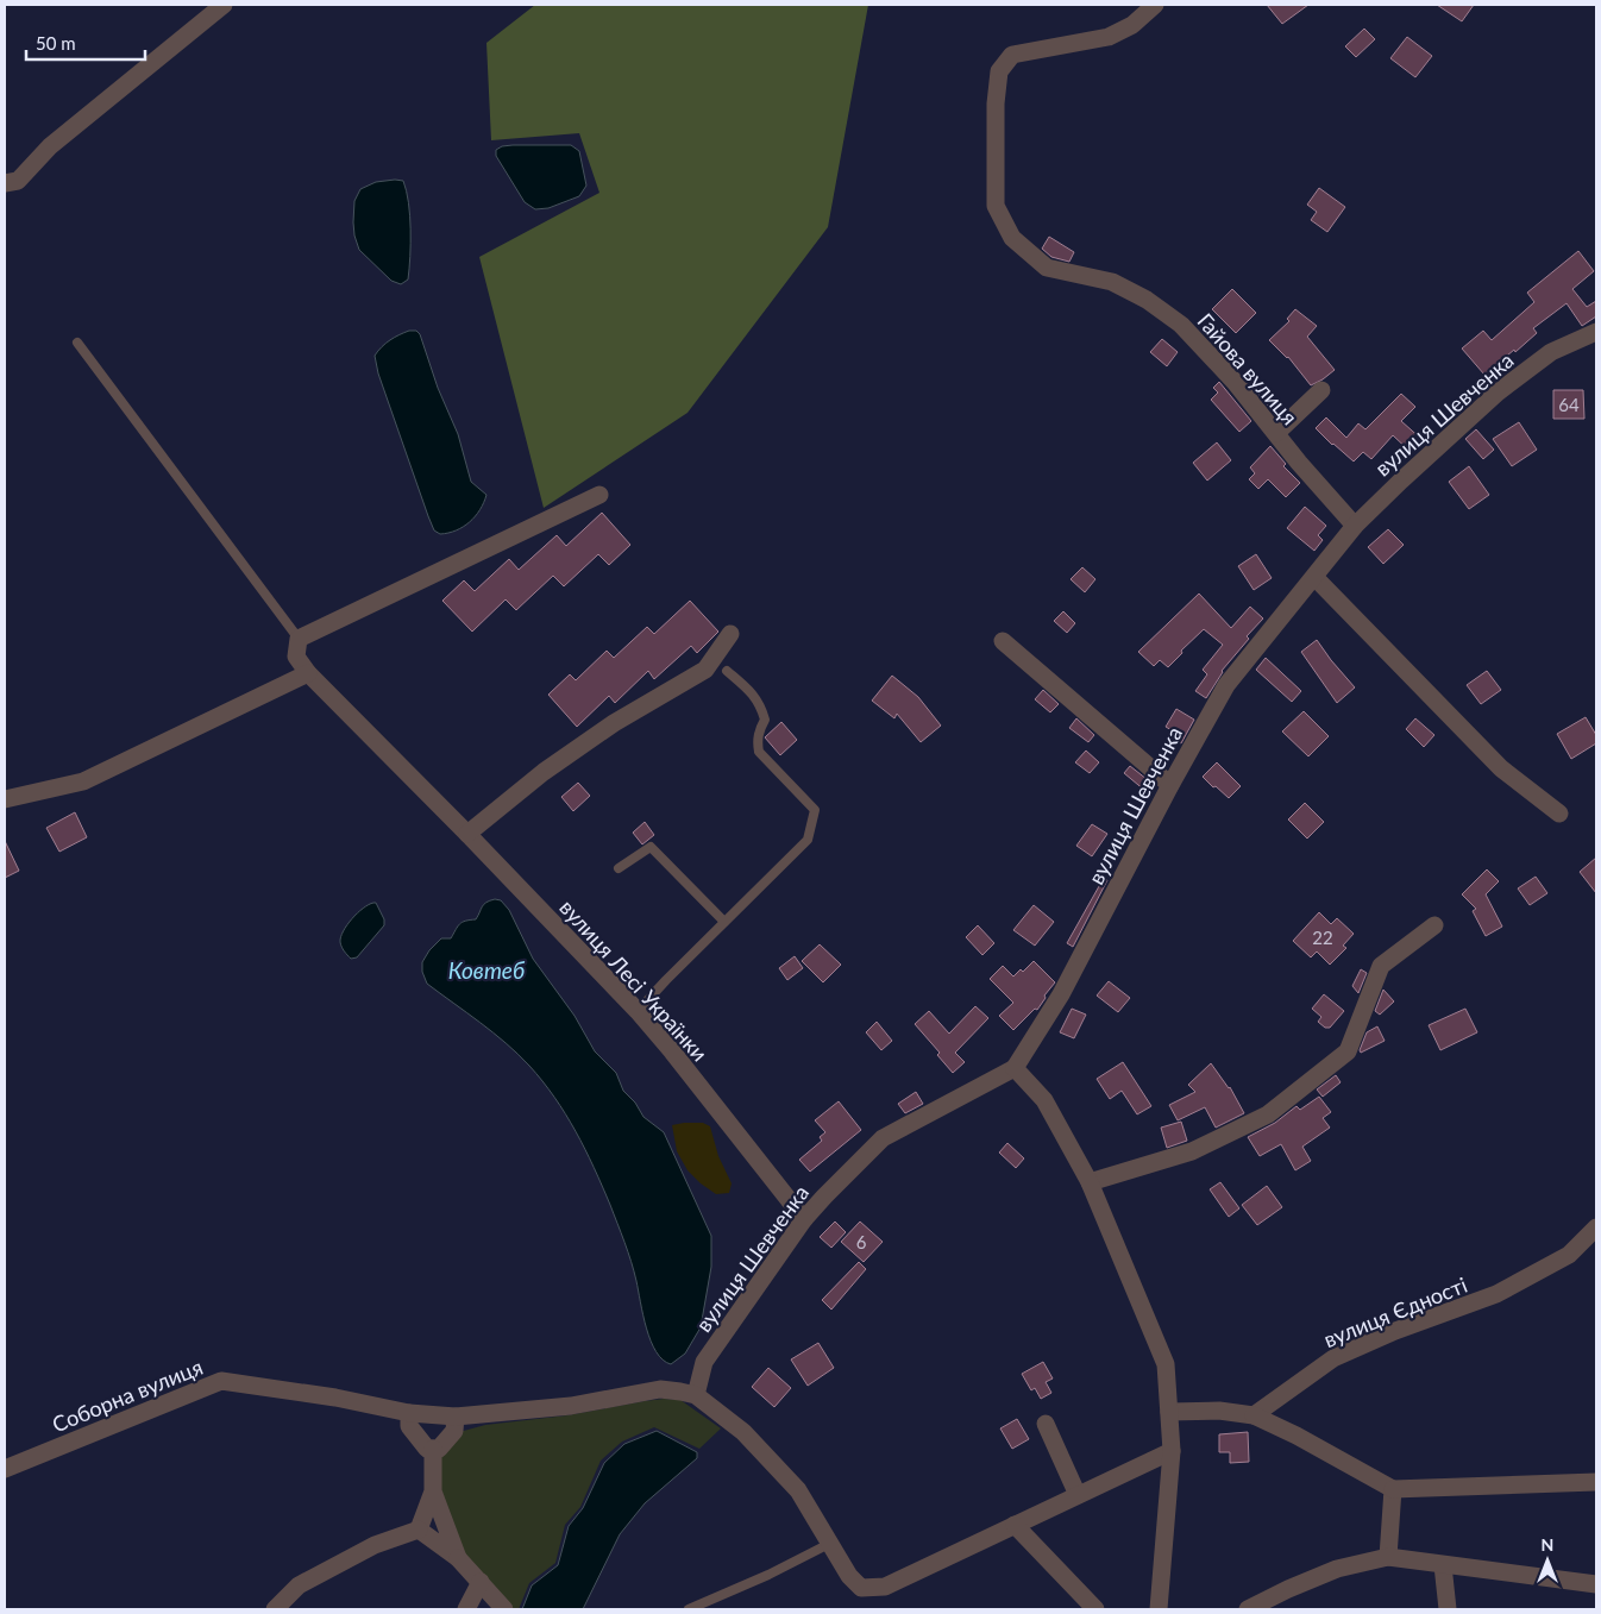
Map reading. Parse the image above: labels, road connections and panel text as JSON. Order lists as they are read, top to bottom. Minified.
{"streets":{"street":["Гайова вулиця","вулиця Шевченка","вулиця Лесі Українки","вулиця Єдності","Соборна вулиця"]},"crossings":[["Гайова вулиця","вулиця Шевченка"],["вулиця Шевченка","вулиця Лесі Українки"],["вулиця Шевченка","Соборна вулиця"]],"water":["Ковтеб"],"house_numbers":["64","22","6"],"scale_bar":"50 m","north":"top"}
